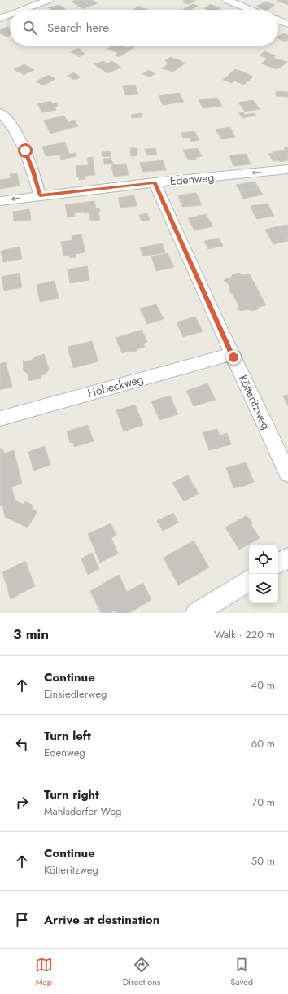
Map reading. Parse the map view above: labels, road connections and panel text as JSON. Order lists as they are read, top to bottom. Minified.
{"streets":{"street":["Edenweg","Hobeckweg","Kötteritzweg"]},"crossings":[["Edenweg","Kötteritzweg"],["Hobeckweg","Kötteritzweg"]],"one_way":["Edenweg"],"page":{"search":"Search here","heading":["3 min","Walk · 220 m"],"list":[["Continue","Einsiedlerweg","40 m"],["Turn left","Edenweg","60 m"],["Turn right","Mahlsdorfer Weg","70 m"],["Continue","Kötteritzweg","50 m"],"Arrive at destination"],"nav":["Map","Directions","Saved"]}}
